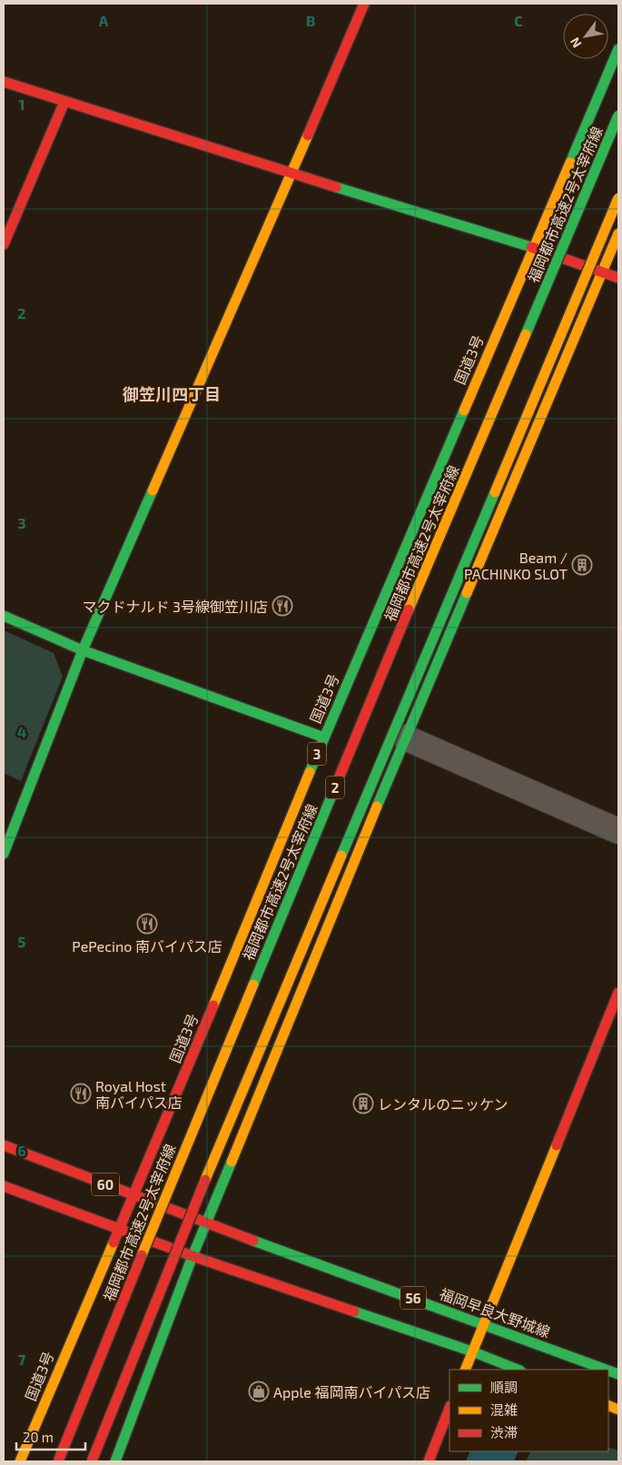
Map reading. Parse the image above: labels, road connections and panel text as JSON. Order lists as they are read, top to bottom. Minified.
{"streets":{"main road":["福岡都市高速2号太宰府線","国道3号","3","2","60","56","福岡早良大野城線"]},"crossings":[["国道3号","60"],["60","56"],["60","福岡早良大野城線"]],"districts":["御笠川四丁目"],"places":{"building":["Beam / PACHINKO SLOT","レンタルのニッケン"],"restaurant":["マクドナルド 3号線御笠川店","PePecino 南バイパス店","Royal Host 南バイパス店"],"shop":["Apple 福岡南バイパス店"]},"legend":["順調","混雑","渋滞"],"scale_bar":"20 m","north":"bottom left","grid":{"columns":["A","B","C"],"rows":["1","2","3","4","5","6","7"]}}
